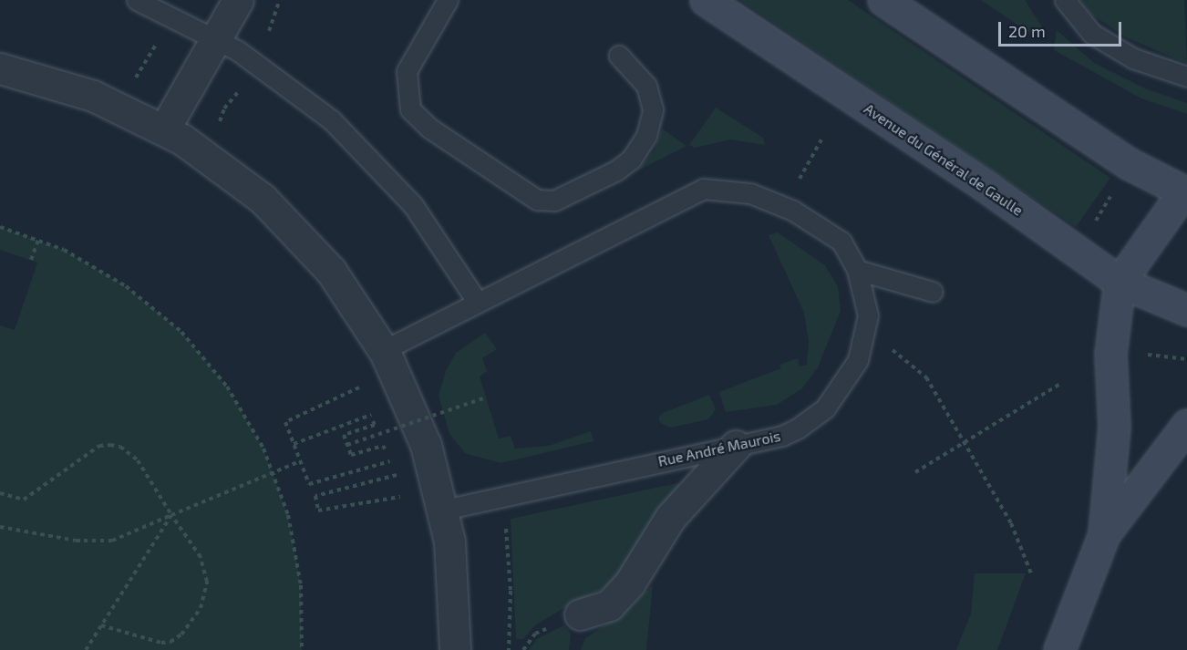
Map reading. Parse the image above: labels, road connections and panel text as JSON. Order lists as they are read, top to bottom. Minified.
{"streets":{"main road":["Avenue du Général de Gaulle"],"lane":["Rue André Maurois"]},"scale_bar":"20 m"}
